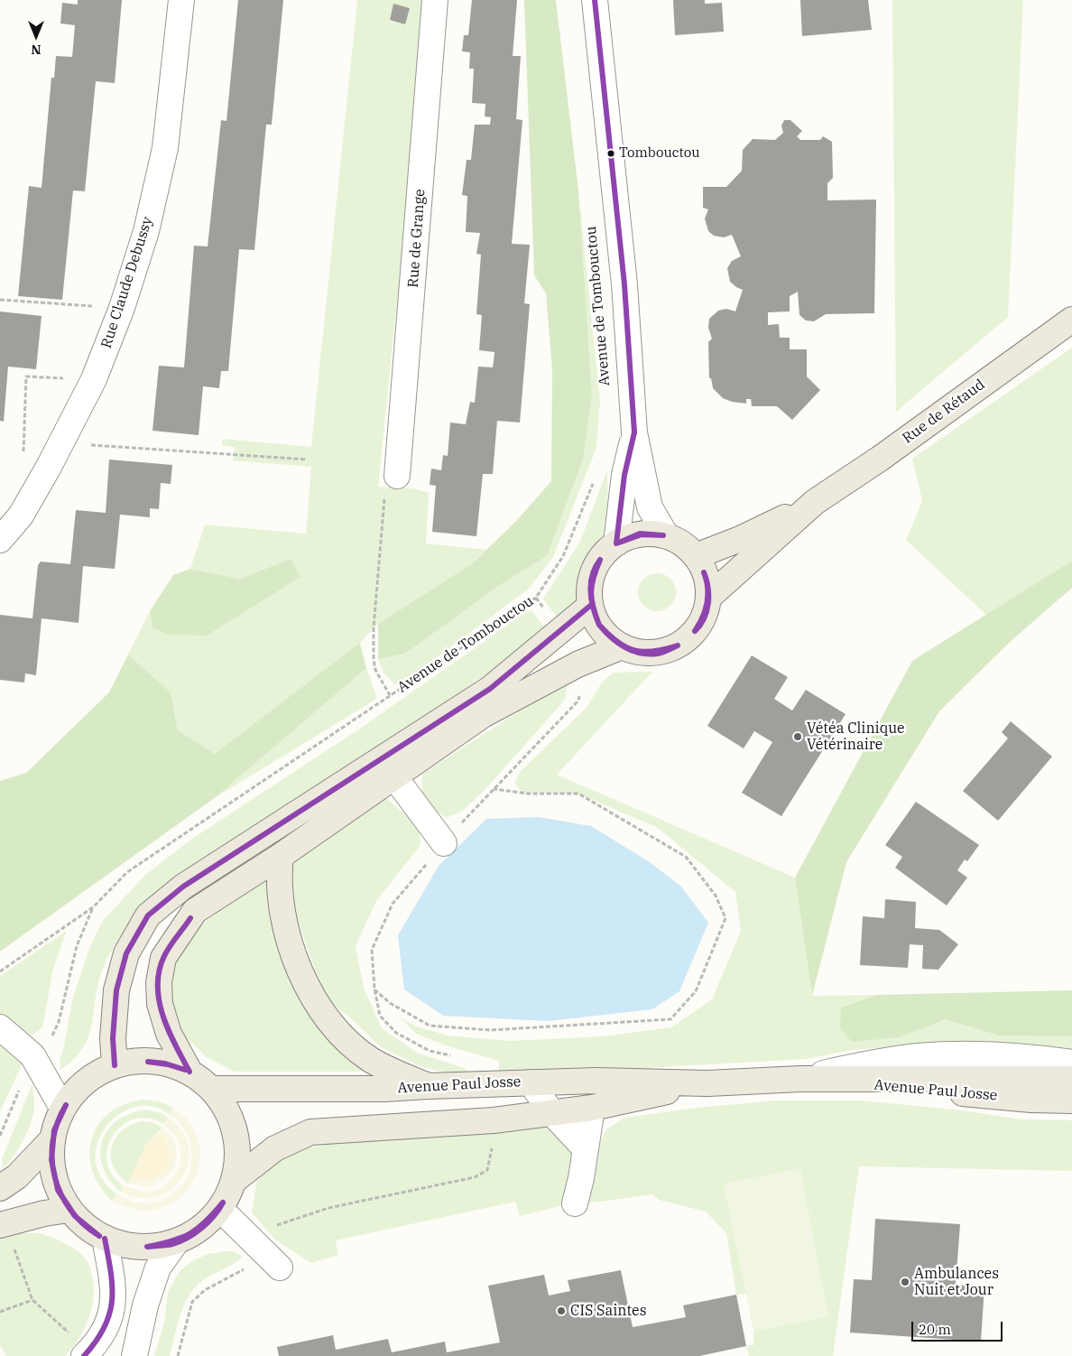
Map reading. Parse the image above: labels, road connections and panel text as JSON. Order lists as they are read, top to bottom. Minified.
{"streets":{"main road":["Rue de Rétaud","Avenue Paul Josse"],"street":["Rue de Grange","Rue Claude Debussy","Avenue de Tombouctou"]},"crossings":[["Avenue de Tombouctou","Rue de Rétaud"]],"places":["Tombouctou","Vétéa Clinique Vétérinaire","Ambulances Nuit et Jour","CIS Saintes"],"scale_bar":"20 m","north":"bottom"}
